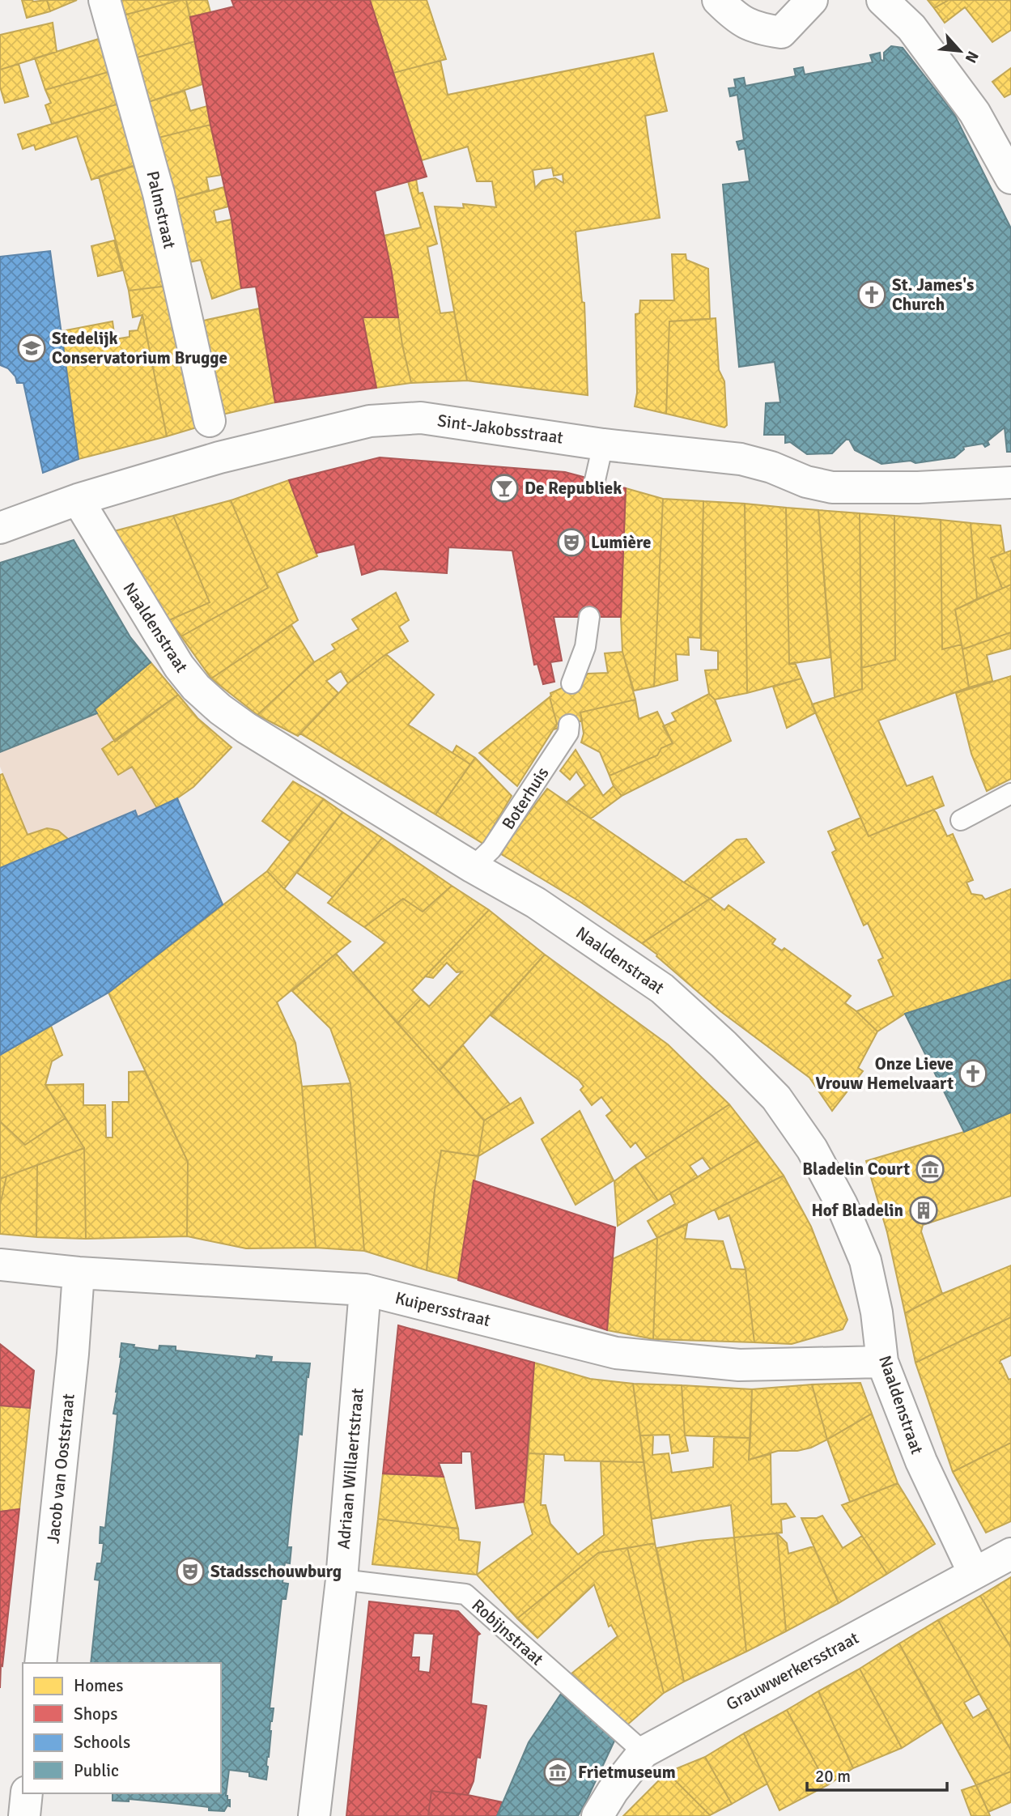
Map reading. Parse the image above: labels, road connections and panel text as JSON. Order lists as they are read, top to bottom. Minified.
{"streets":{"street":["Palmstraat","Sint-Jakobsstraat","Naaldenstraat","Kuipersstraat","Jacob van Ooststraat","Adriaan Willaertstraat","Grauwwerkersstraat"],"lane":["Boterhuis","Robijnstraat"]},"crossings":[["Sint-Jakobsstraat","Naaldenstraat"],["Naaldenstraat","Boterhuis"],["Naaldenstraat","Kuipersstraat"],["Naaldenstraat","Grauwwerkersstraat"],["Kuipersstraat","Jacob van Ooststraat"],["Kuipersstraat","Adriaan Willaertstraat"],["Adriaan Willaertstraat","Robijnstraat"],["Robijnstraat","Grauwwerkersstraat"]],"places":{"church":["St. James's Church","Onze Lieve Vrouw Hemelvaart"],"school or university":["Stedelijk Conservatorium Brugge"],"bar":["De Republiek"],"theatre":["Lumière","Stadsschouwburg"],"museum":["Bladelin Court","Frietmuseum"],"building":["Hof Bladelin"]},"legend":["Homes","Shops","Schools","Public"],"scale_bar":"20 m","north":"bottom right"}
